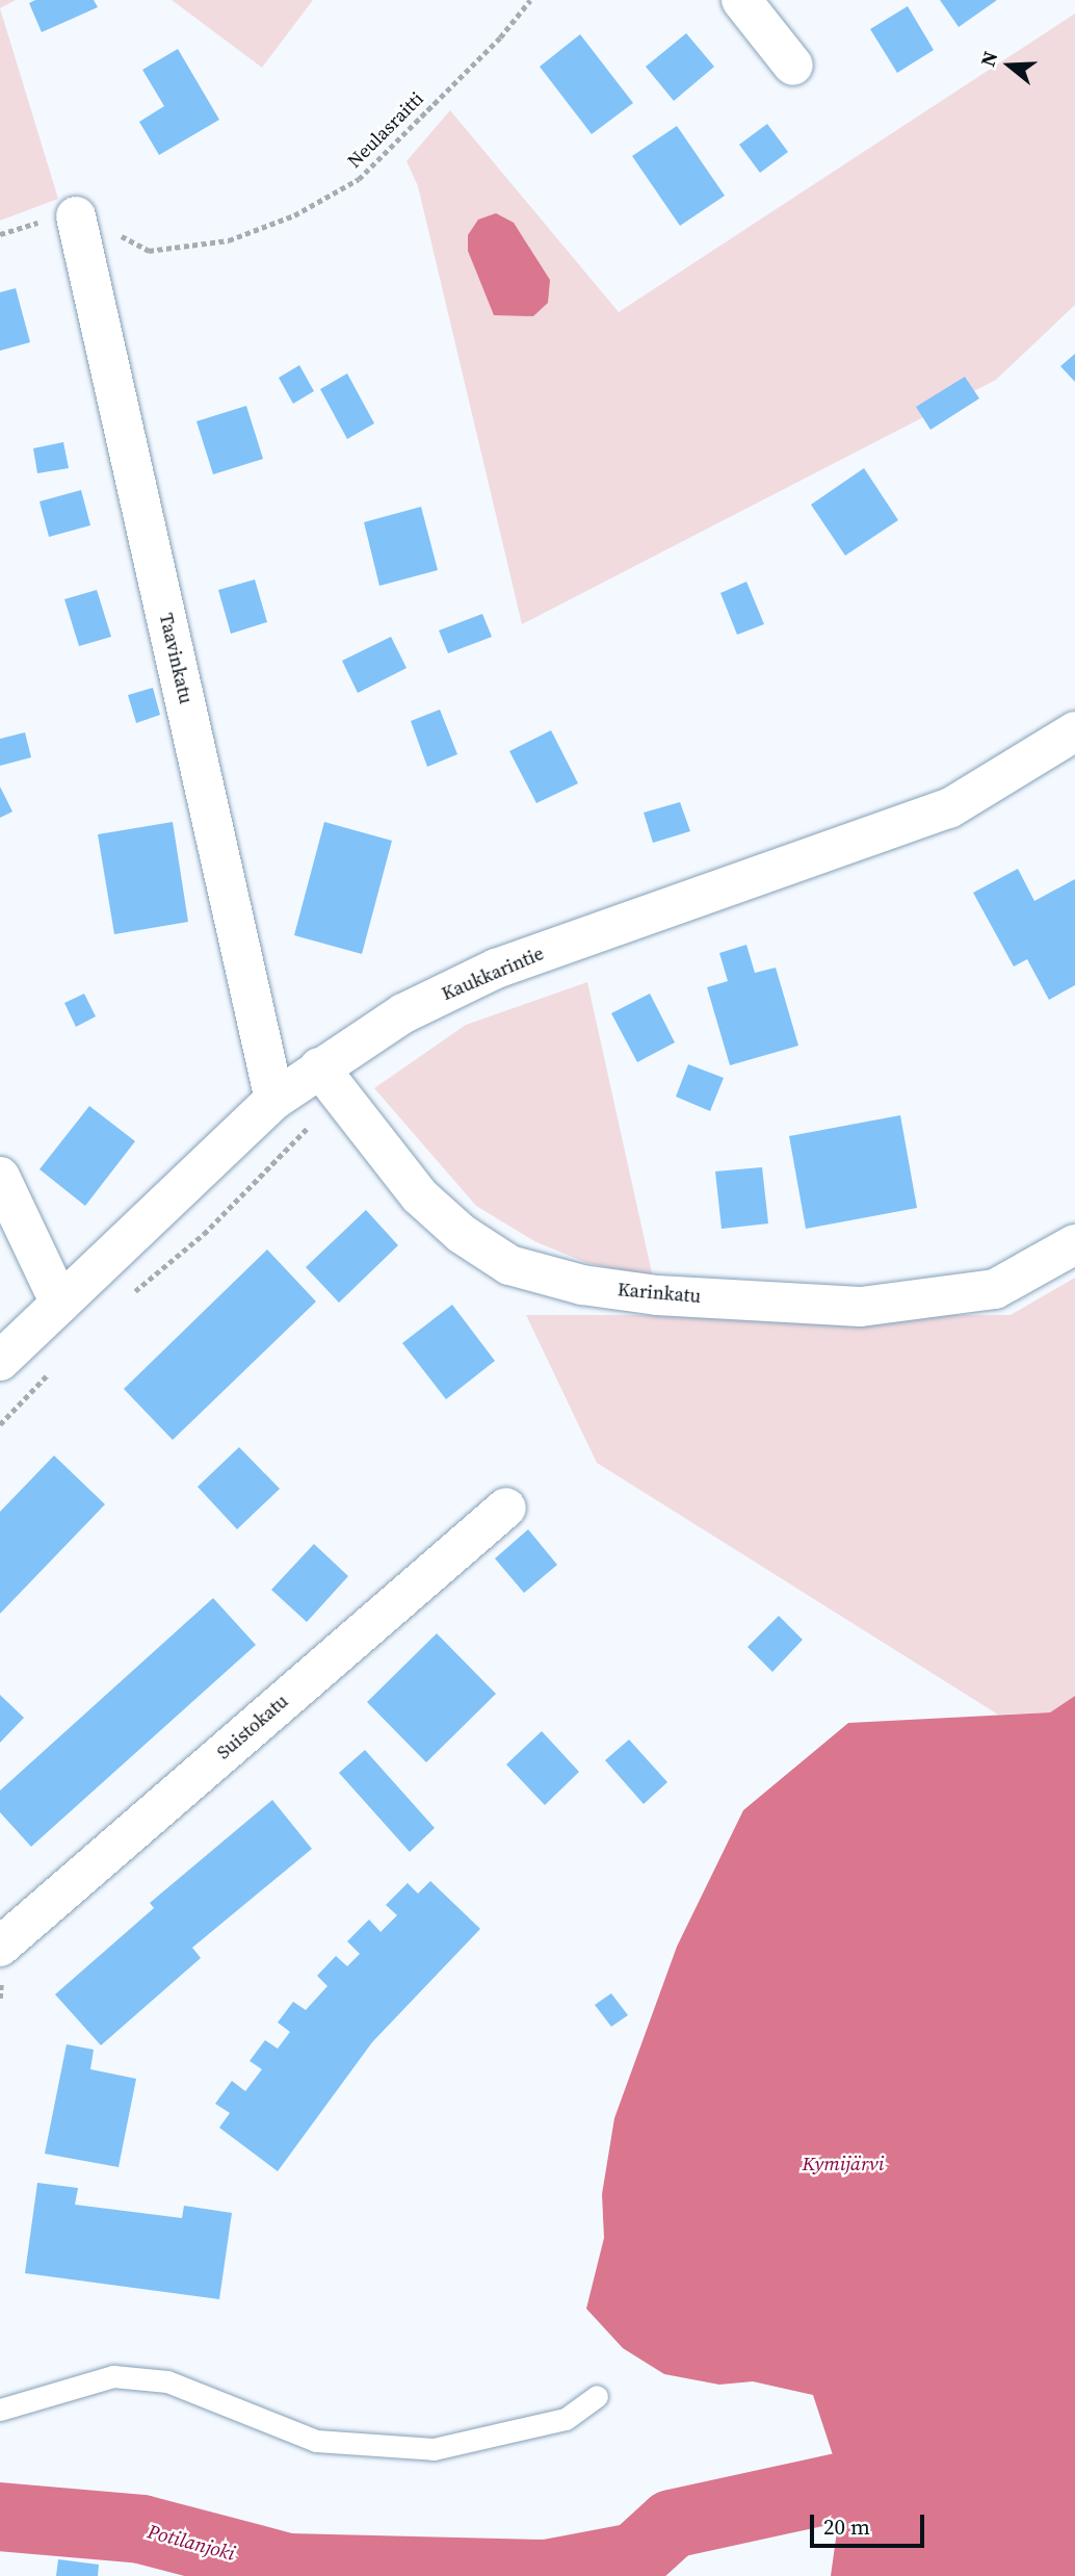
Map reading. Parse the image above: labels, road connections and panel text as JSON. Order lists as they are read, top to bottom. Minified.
{"streets":{"street":["Taavinkatu","Kaukkarintie","Karinkatu","Suistokatu"],"path":["Neulasraitti"]},"crossings":[["Neulasraitti","Taavinkatu"],["Taavinkatu","Kaukkarintie"],["Kaukkarintie","Karinkatu"]],"water":["Kymijärvi","Potilanjoki"],"scale_bar":"20 m","north":"left"}
